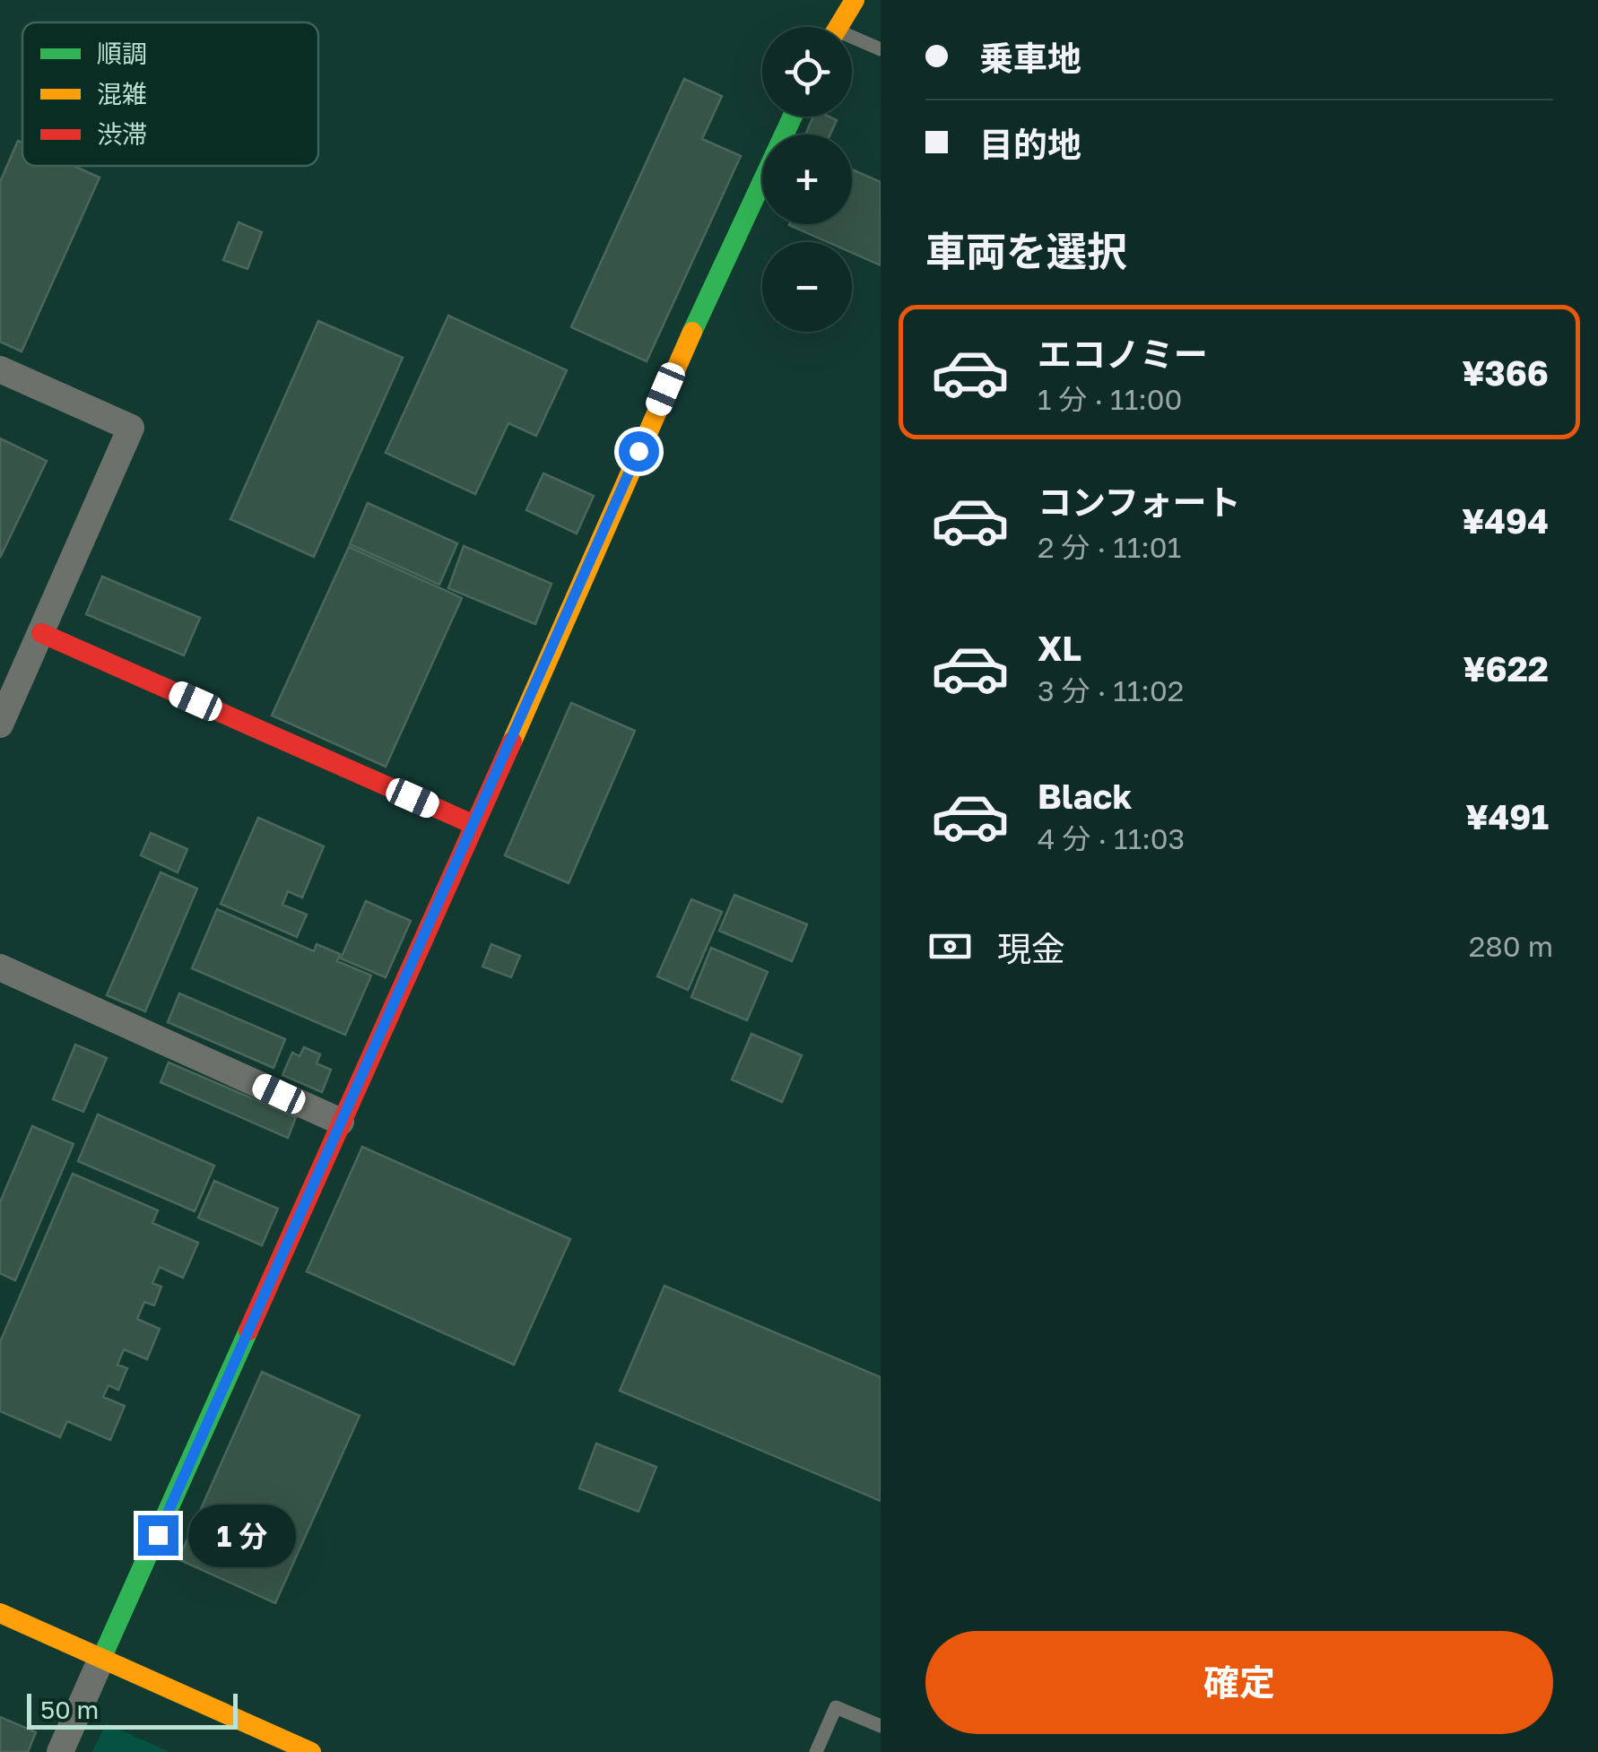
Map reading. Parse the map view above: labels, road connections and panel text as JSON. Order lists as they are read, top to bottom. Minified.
{"legend":["順調","混雑","渋滞"],"scale_bar":"50 m","page":{"banner":["乗車地","目的地"],"map_buttons":["+","−"],"heading":"車両を選択","list":[{"name":"エコノミー","note":"1 分 · 11:00","value":"¥366"},{"name":"コンフォート","note":"2 分 · 11:01","value":"¥494"},{"name":"XL","note":"3 分 · 11:02","value":"¥622"},{"name":"Black","note":"4 分 · 11:03","value":"¥491"}],"pay":["現金","280 m"],"bubble":"1 分","buttons":"確定","scale":"50 m"}}
